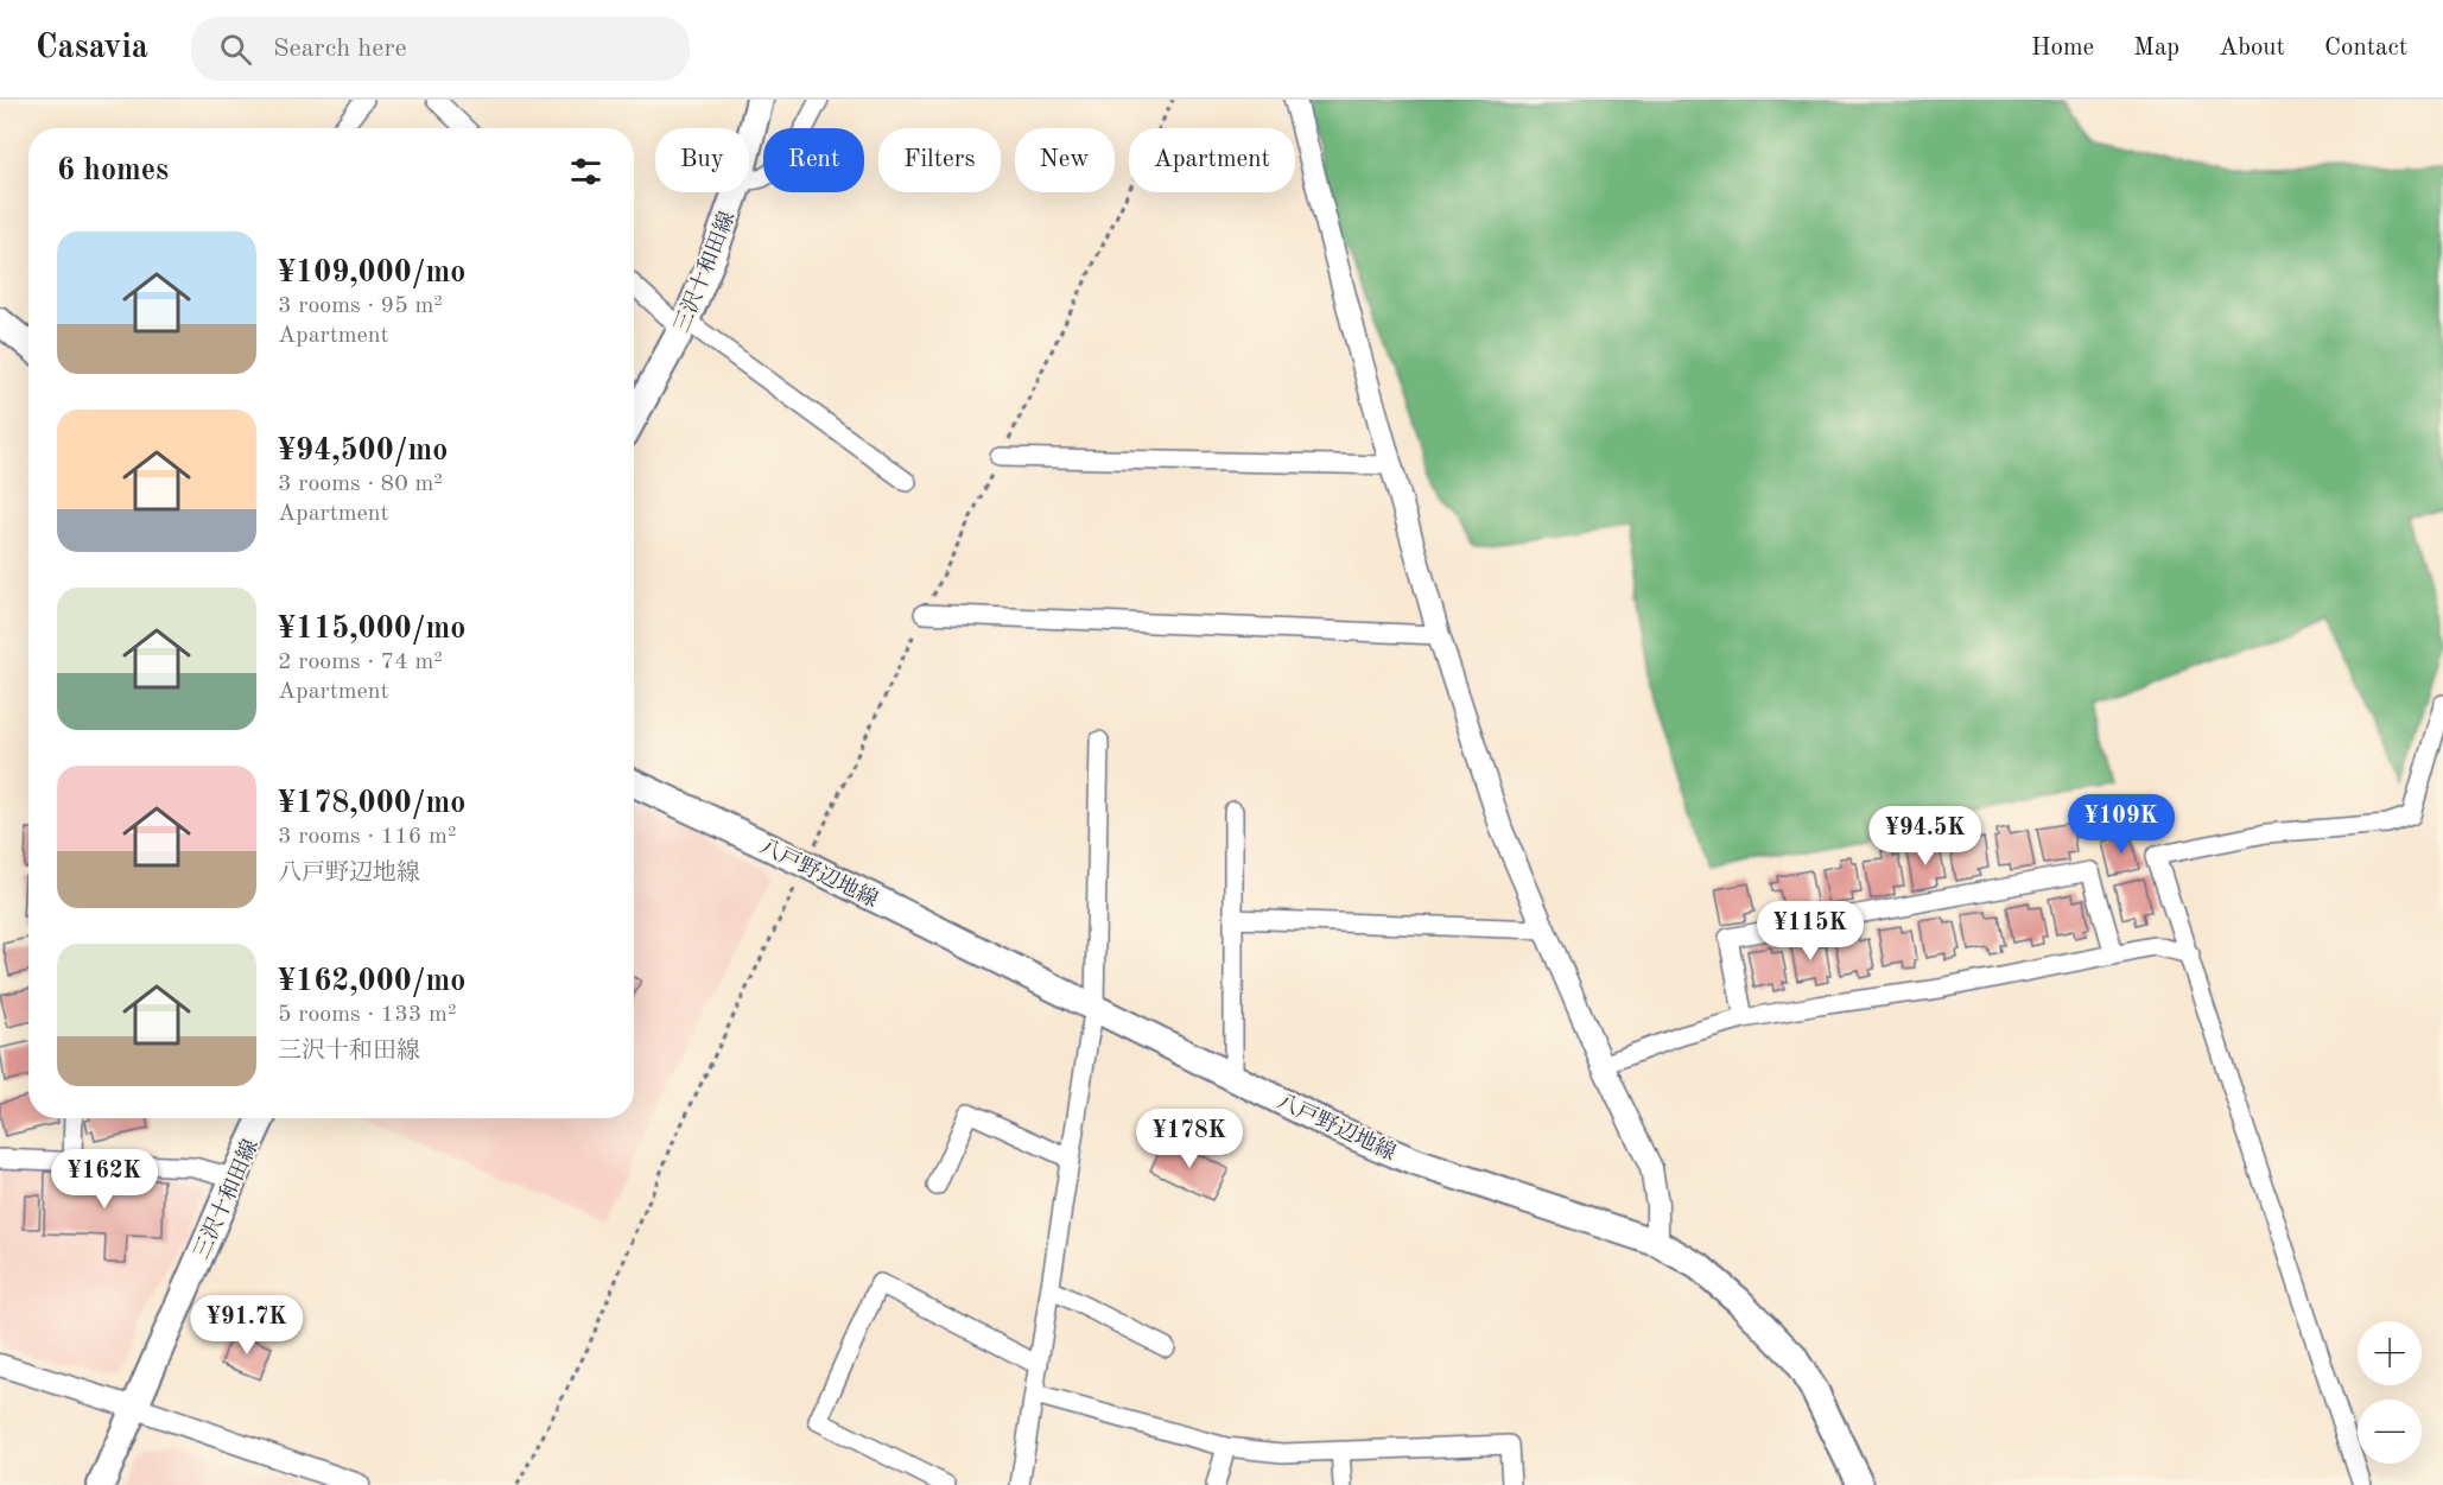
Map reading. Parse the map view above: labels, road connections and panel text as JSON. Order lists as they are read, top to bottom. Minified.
{"streets":{"main road":["三沢十和田線","八戸野辺地線"]},"page":{"header":"Casavia","search":"Search here","nav":["Home","Map","About","Contact"],"chip":["Buy","Rent","Filters","New","Apartment"],"heading":"6 homes","list":[{"name":"¥109,000/mo","note":"3 rooms · 95 m² · Apartment"},{"name":"¥94,500/mo","note":"3 rooms · 80 m² · Apartment"},{"name":"¥115,000/mo","note":"2 rooms · 74 m² · Apartment"},{"name":"¥178,000/mo","note":"3 rooms · 116 m² · 八戸野辺地線"},{"name":"¥162,000/mo","note":"5 rooms · 133 m² · 三沢十和田線"}],"price":["¥109K","¥94.5K","¥115K","¥178K","¥162K","¥91.7K"],"map_buttons":["+","−"]}}
